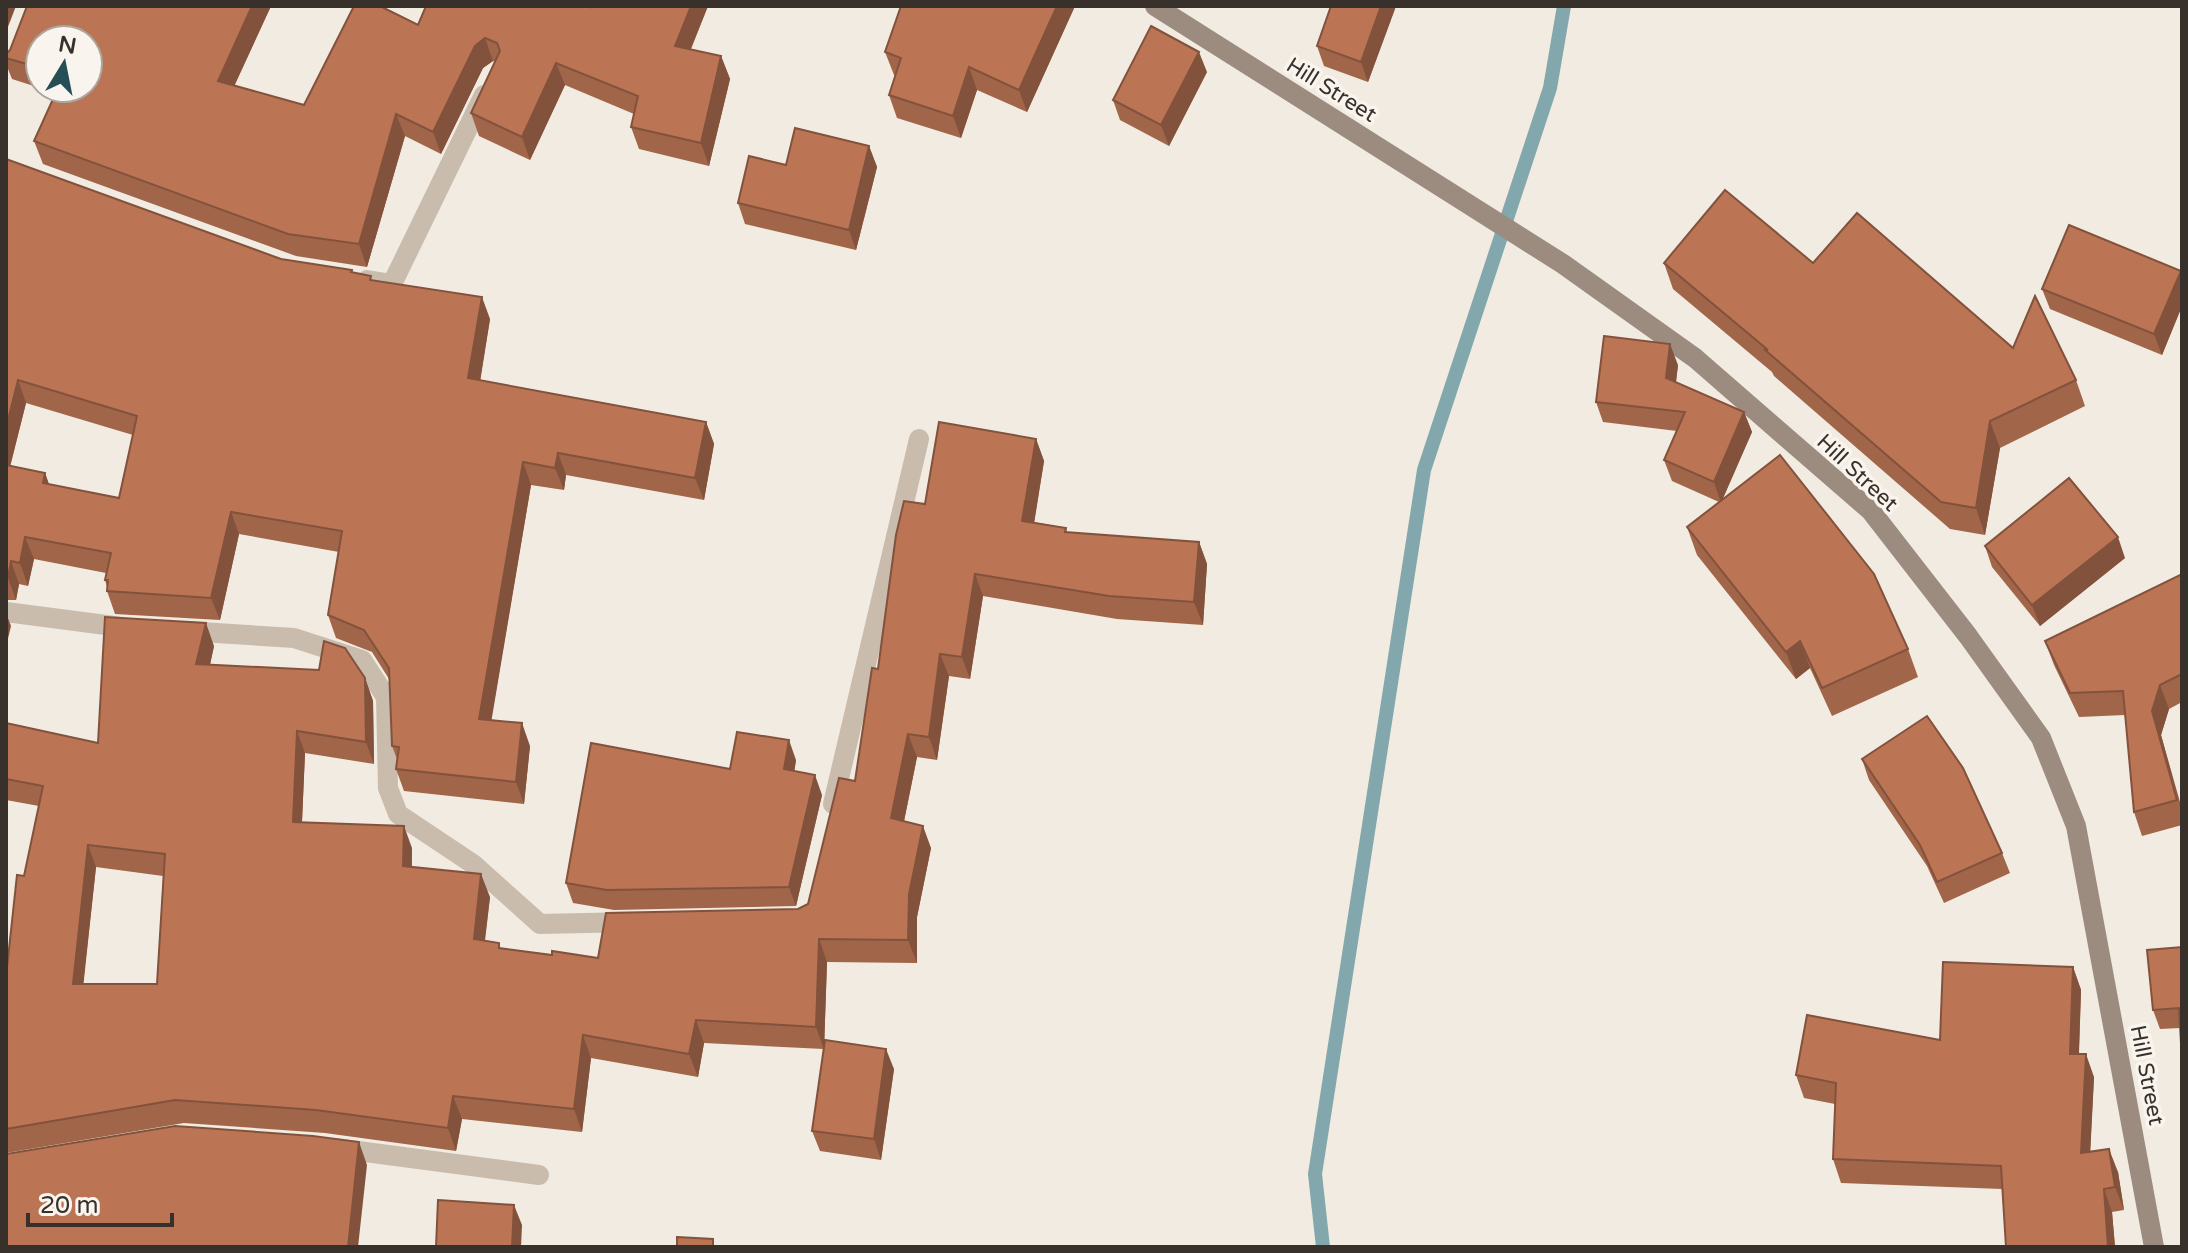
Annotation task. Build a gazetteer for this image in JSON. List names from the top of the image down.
{
  "streets": {
    "main road": ["Hill Street"]
  },
  "scale_bar": "20 m",
  "north": "top"
}
